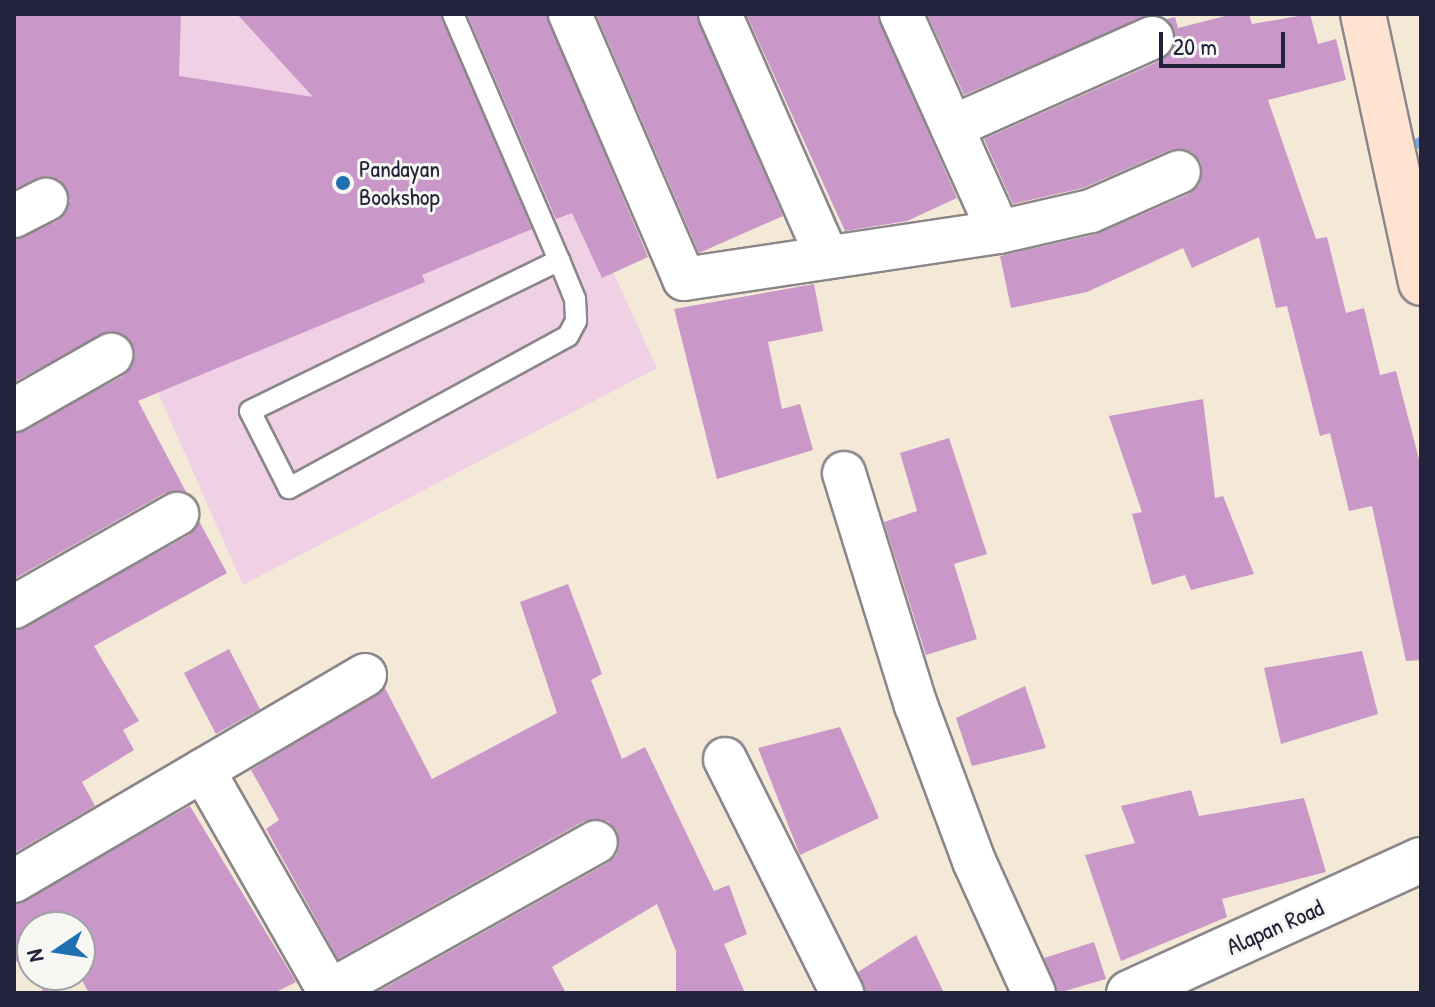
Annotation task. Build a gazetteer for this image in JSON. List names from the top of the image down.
{
  "streets": {
    "street": ["Alapan Road"]
  },
  "places": ["Pandayan Bookshop"],
  "scale_bar": "20 m",
  "north": "left"
}
